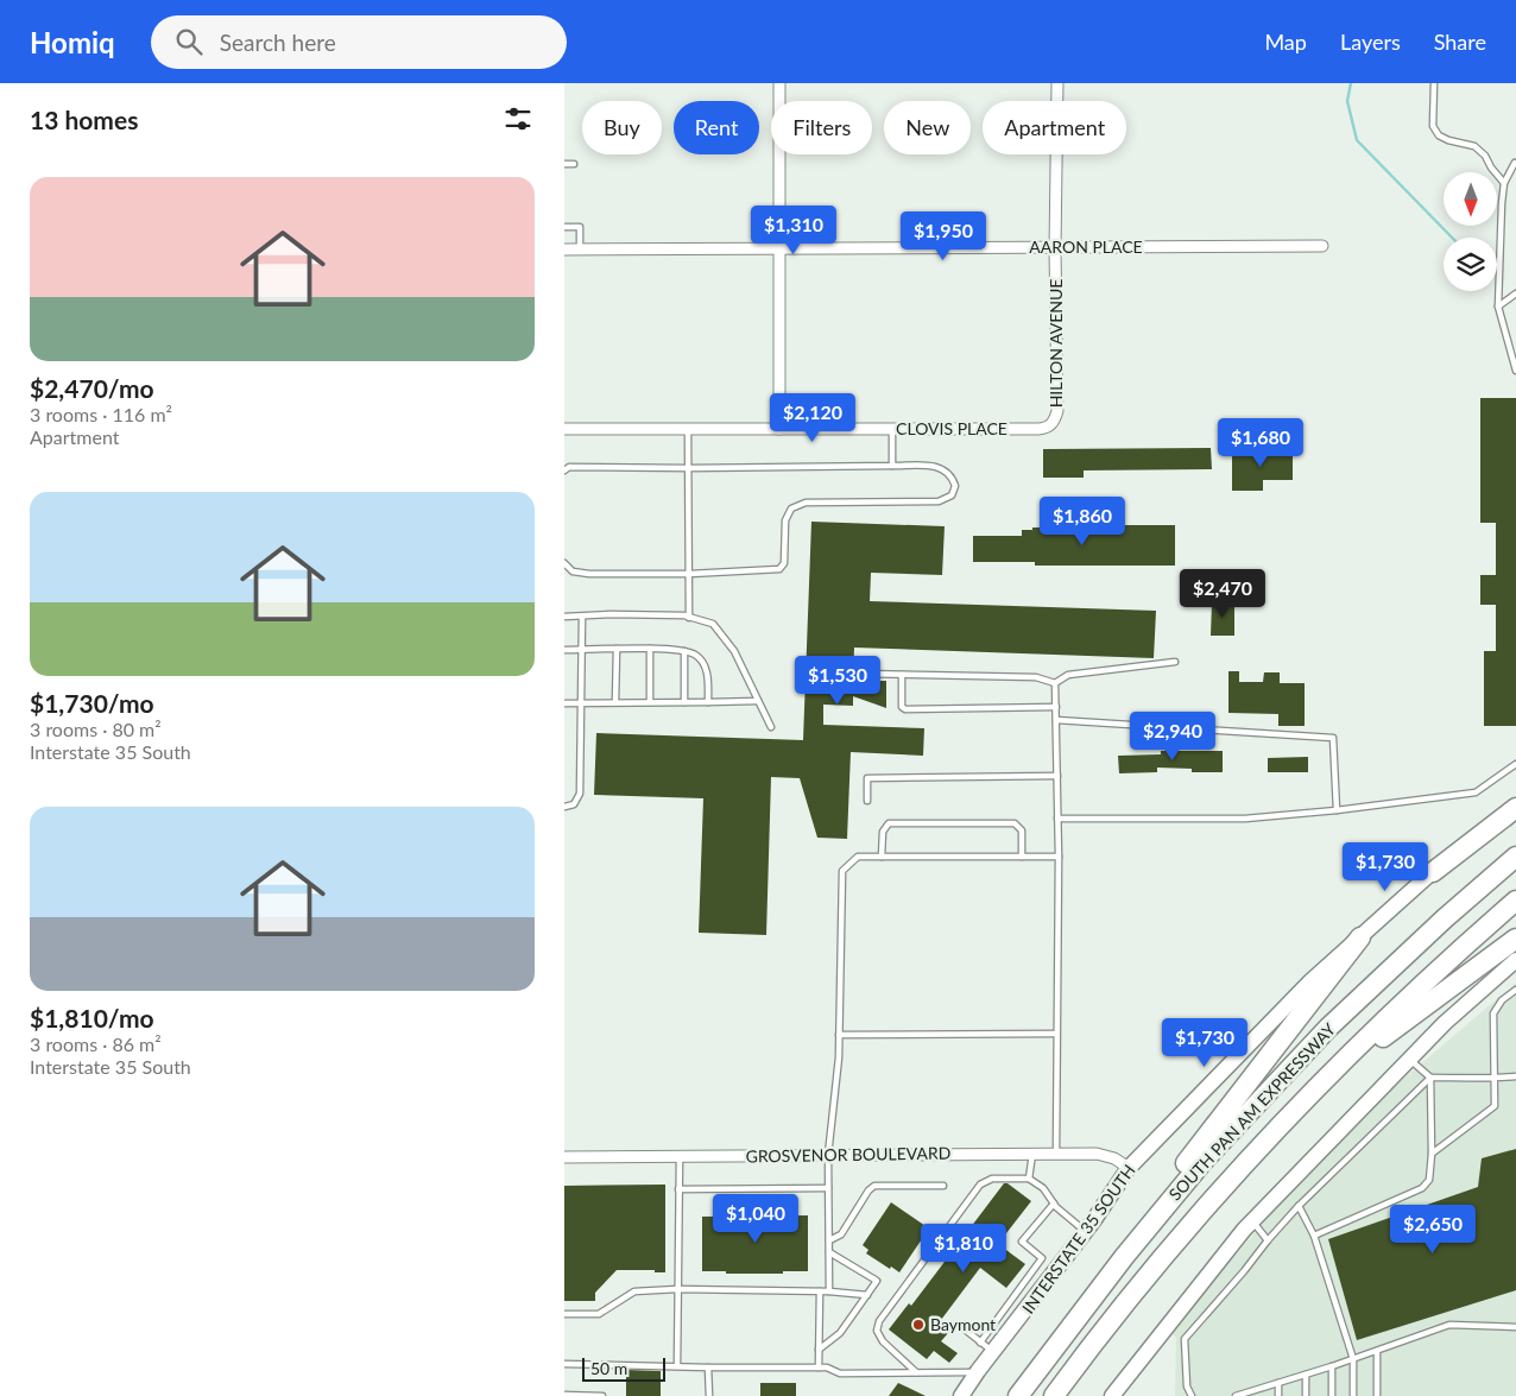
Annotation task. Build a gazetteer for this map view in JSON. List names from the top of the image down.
{
  "streets": {
    "highway": ["SOUTH PAN AM EXPRESSWAY"],
    "main road": ["INTERSTATE 35 SOUTH"],
    "street": [
      "AARON PLACE",
      "HILTON AVENUE",
      "CLOVIS PLACE",
      "GROSVENOR BOULEVARD"
    ]
  },
  "crossings": [
    ["AARON PLACE", "HILTON AVENUE"],
    ["HILTON AVENUE", "CLOVIS PLACE"],
    ["GROSVENOR BOULEVARD", "INTERSTATE 35 SOUTH"]
  ],
  "places": ["Baymont"],
  "scale_bar": "50 m",
  "north": "bottom",
  "page": {
    "header": "Homiq",
    "search": "Search here",
    "nav": ["Map", "Layers", "Share"],
    "heading": "13 homes",
    "chip": [
      "Buy",
      "Rent",
      "Filters",
      "New",
      "Apartment"
    ],
    "list": [
      {
        "name": "$2,470/mo",
        "note": "3 rooms · 116 m² · Apartment"
      },
      {
        "name": "$1,730/mo",
        "note": "3 rooms · 80 m² · Interstate 35 South"
      },
      {
        "name": "$1,810/mo",
        "note": "3 rooms · 86 m² · Interstate 35 South"
      }
    ],
    "price": [
      "$1,310",
      "$1,950",
      "$2,120",
      "$1,680",
      "$1,860",
      "$2,470",
      "$1,530",
      "$2,940",
      "$1,730",
      "$1,730",
      "$1,040",
      "$2,650",
      "$1,810"
    ],
    "scale": "50 m"
  }
}
